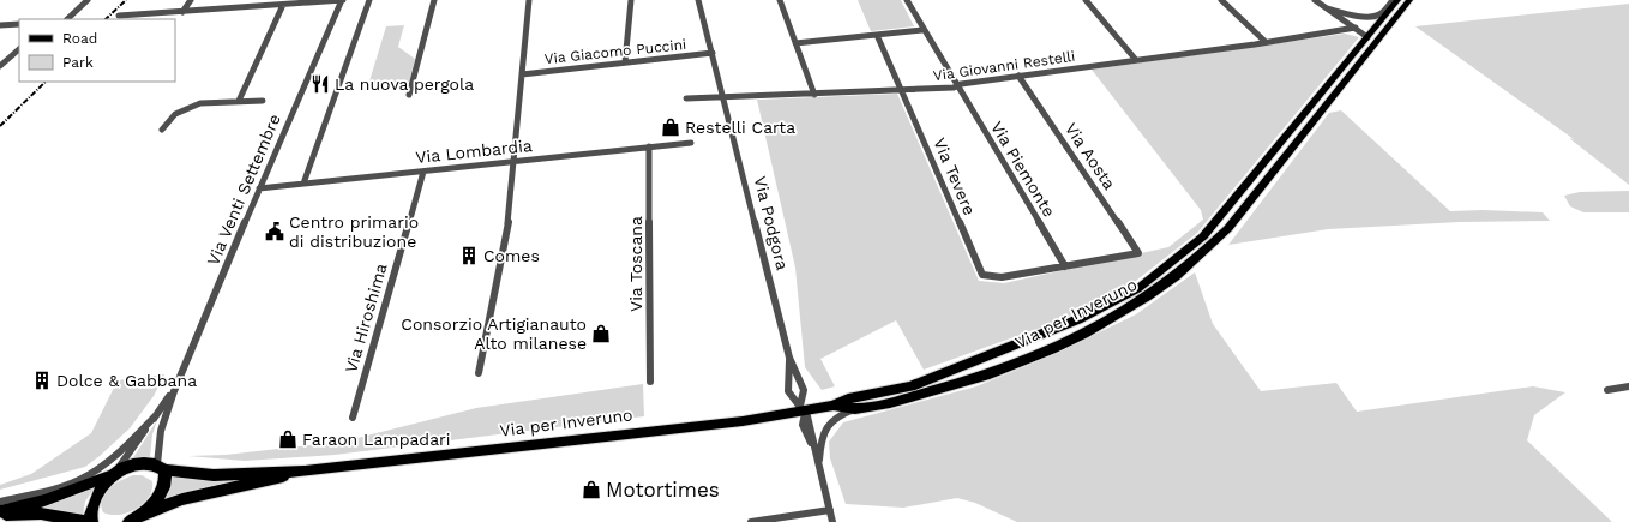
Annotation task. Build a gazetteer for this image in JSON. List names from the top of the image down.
{
  "streets": {
    "main road": ["Via per Inveruno"],
    "street": [
      "Via Giacomo Puccini",
      "Via Giovanni Restelli",
      "Via Lombardia",
      "Via Aosta",
      "Via Piemonte",
      "Via Tevere",
      "Via Venti Settembre",
      "Via Podgora",
      "Via Toscana",
      "Via Hiroshima"
    ]
  },
  "crossings": [
    ["Via Giacomo Puccini", "Via Podgora"],
    ["Via Giovanni Restelli", "Via Aosta"],
    ["Via Giovanni Restelli", "Via Piemonte"],
    ["Via Giovanni Restelli", "Via Tevere"],
    ["Via Giovanni Restelli", "Via Podgora"],
    ["Via Lombardia", "Via Venti Settembre"],
    ["Via Lombardia", "Via Toscana"],
    ["Via Lombardia", "Via Hiroshima"],
    ["Via Aosta", "Via Piemonte"],
    ["Via Aosta", "Via Tevere"],
    ["Via Piemonte", "Via Tevere"],
    ["Via Venti Settembre", "Via per Inveruno"],
    ["Via Podgora", "Via per Inveruno"]
  ],
  "places": {
    "restaurant": ["La nuova pergola"],
    "shop": [
      "Restelli Carta",
      "Consorzio Artigianauto Alto milanese",
      "Faraon Lampadari",
      "Motortimes"
    ],
    "public building": ["Centro primario di distribuzione"],
    "building": ["Comes", "Dolce & Gabbana"]
  },
  "legend": ["Road", "Park"]
}
